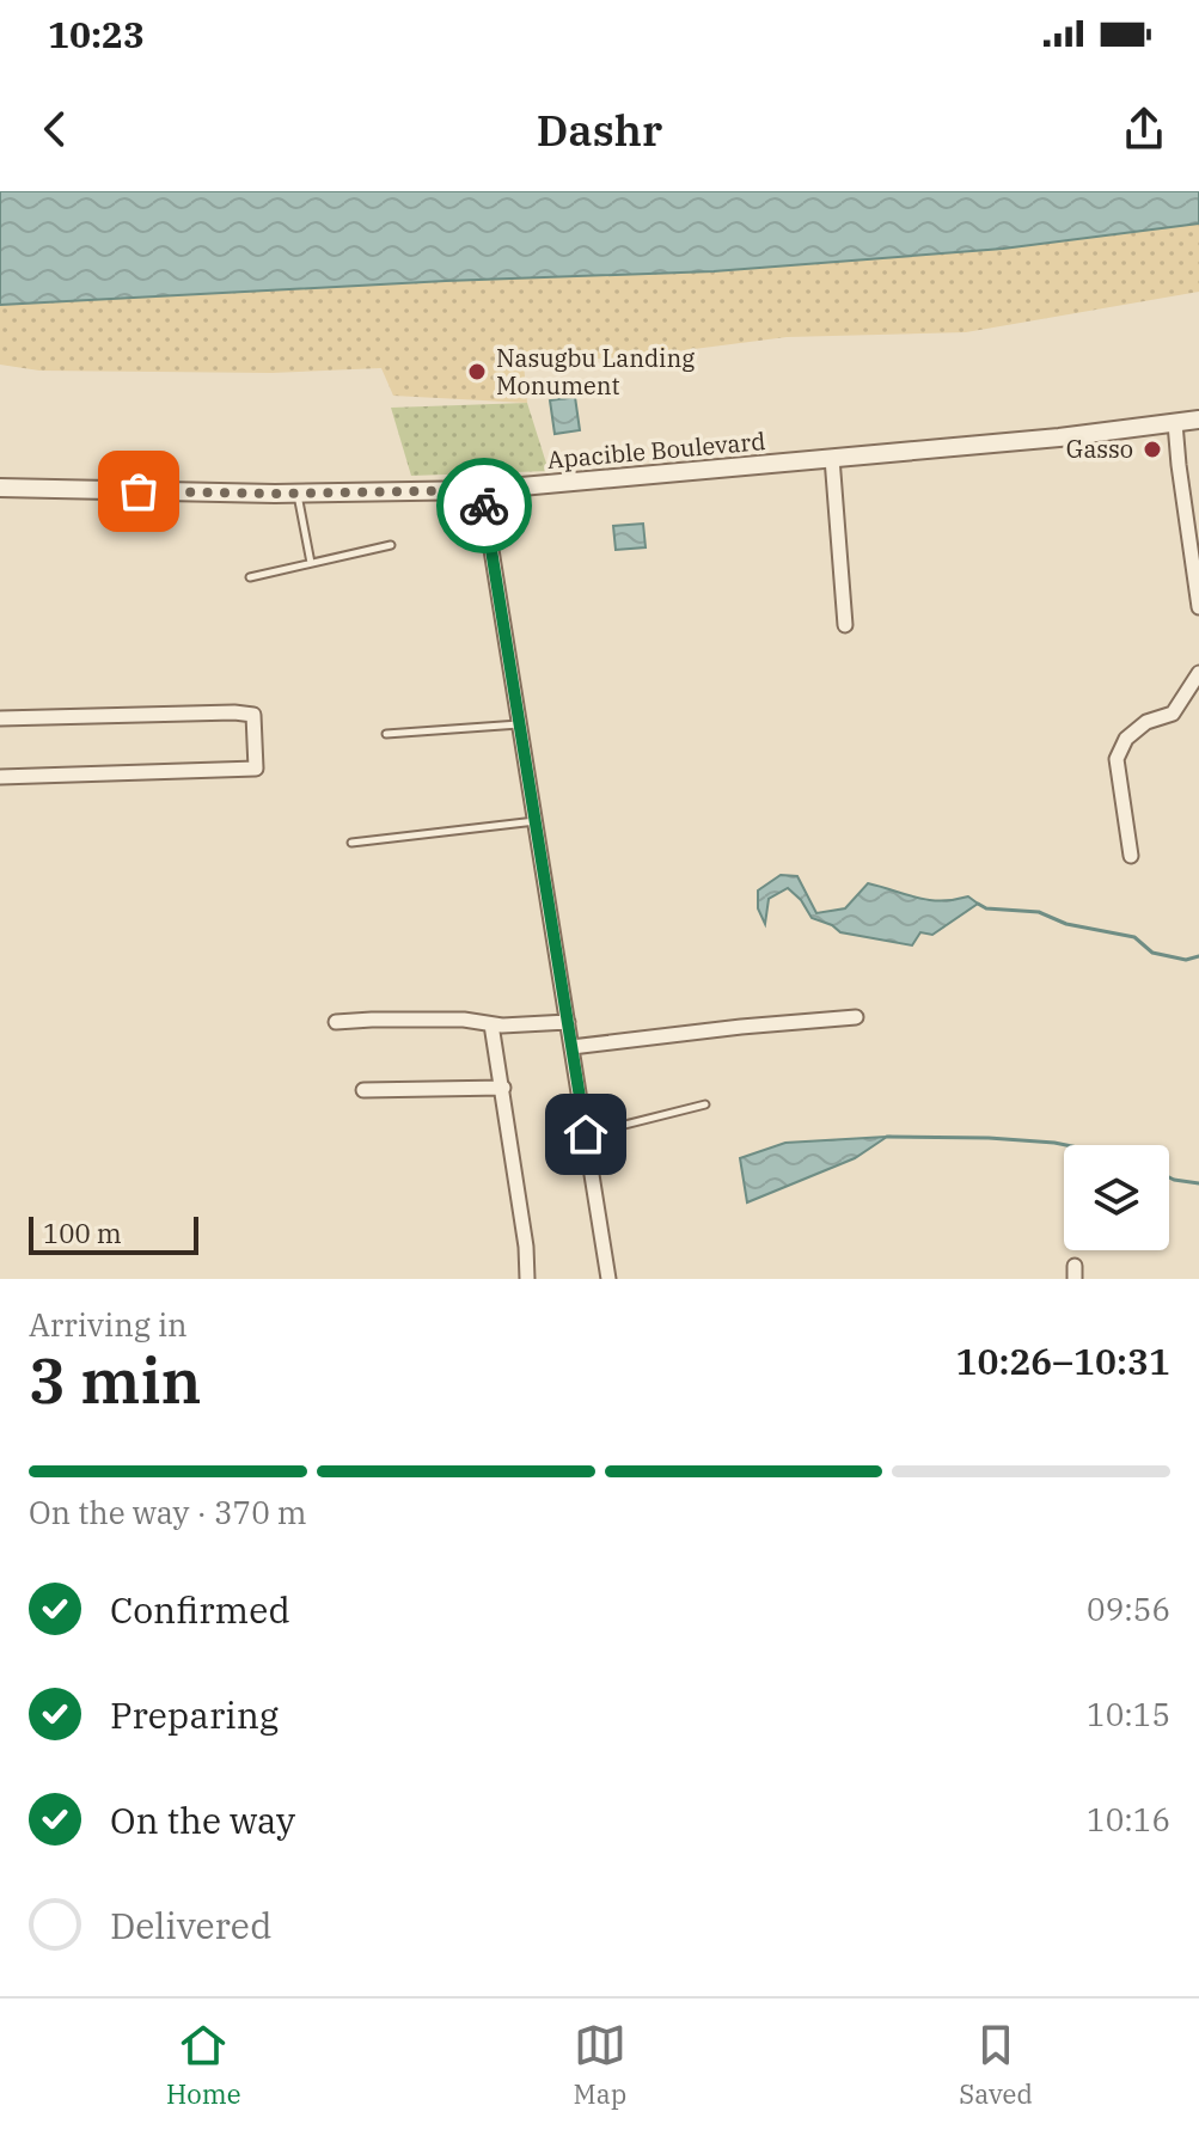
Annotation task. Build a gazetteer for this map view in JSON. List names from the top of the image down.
{
  "streets": {
    "street": ["Apacible Boulevard"]
  },
  "places": ["Nasugbu Landing Monument", "Gasso"],
  "scale_bar": "100 m",
  "page": {
    "status": "10:23",
    "header": "Dashr",
    "scale": "100 m",
    "heading": ["3 min", "Arriving in", "10:26–10:31"],
    "bar": "On the way · 370 m",
    "list": [
      ["Confirmed", "09:56"],
      ["Preparing", "10:15"],
      ["On the way", "10:16"],
      "Delivered"
    ],
    "tabs": ["Home", "Map", "Saved"]
  }
}
